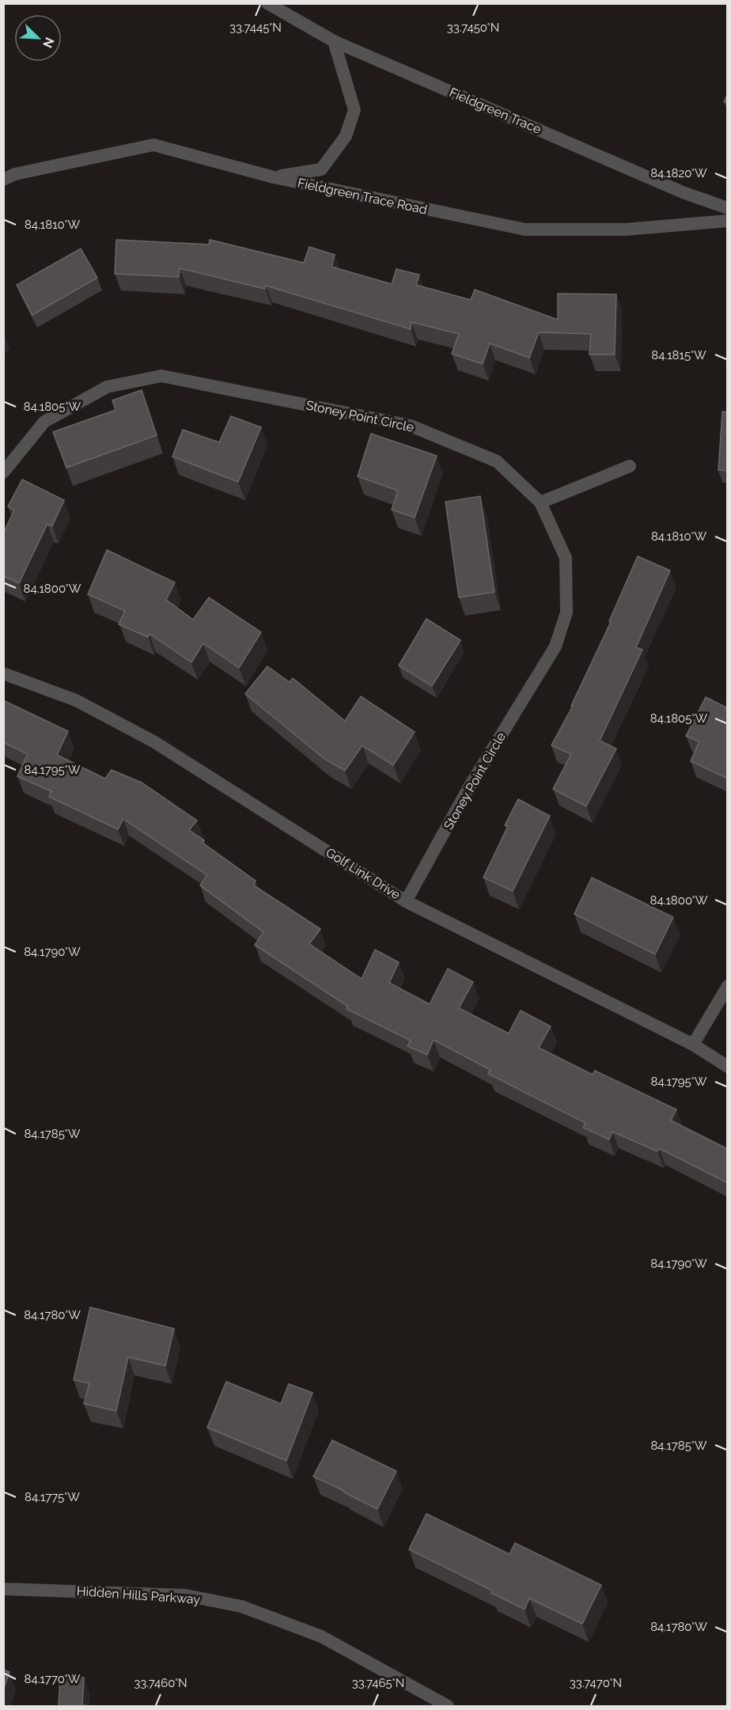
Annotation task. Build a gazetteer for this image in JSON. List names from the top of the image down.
{
  "streets": {
    "street": [
      "Fieldgreen Trace",
      "Fieldgreen Trace Road",
      "Stoney Point Circle",
      "Golf Link Drive",
      "Hidden Hills Parkway"
    ]
  },
  "crossings": [
    ["Stoney Point Circle", "Golf Link Drive"]
  ],
  "north": "bottom right",
  "coordinates": [
    "33.7445°N",
    "33.7450°N",
    "84.1820°W",
    "84.1810°W",
    "84.1815°W",
    "84.1805°W",
    "84.1800°W",
    "84.1795°W",
    "84.1790°W",
    "84.1785°W",
    "84.1780°W",
    "84.1775°W",
    "84.1770°W",
    "33.7460°N",
    "33.7465°N",
    "33.7470°N"
  ]
}
